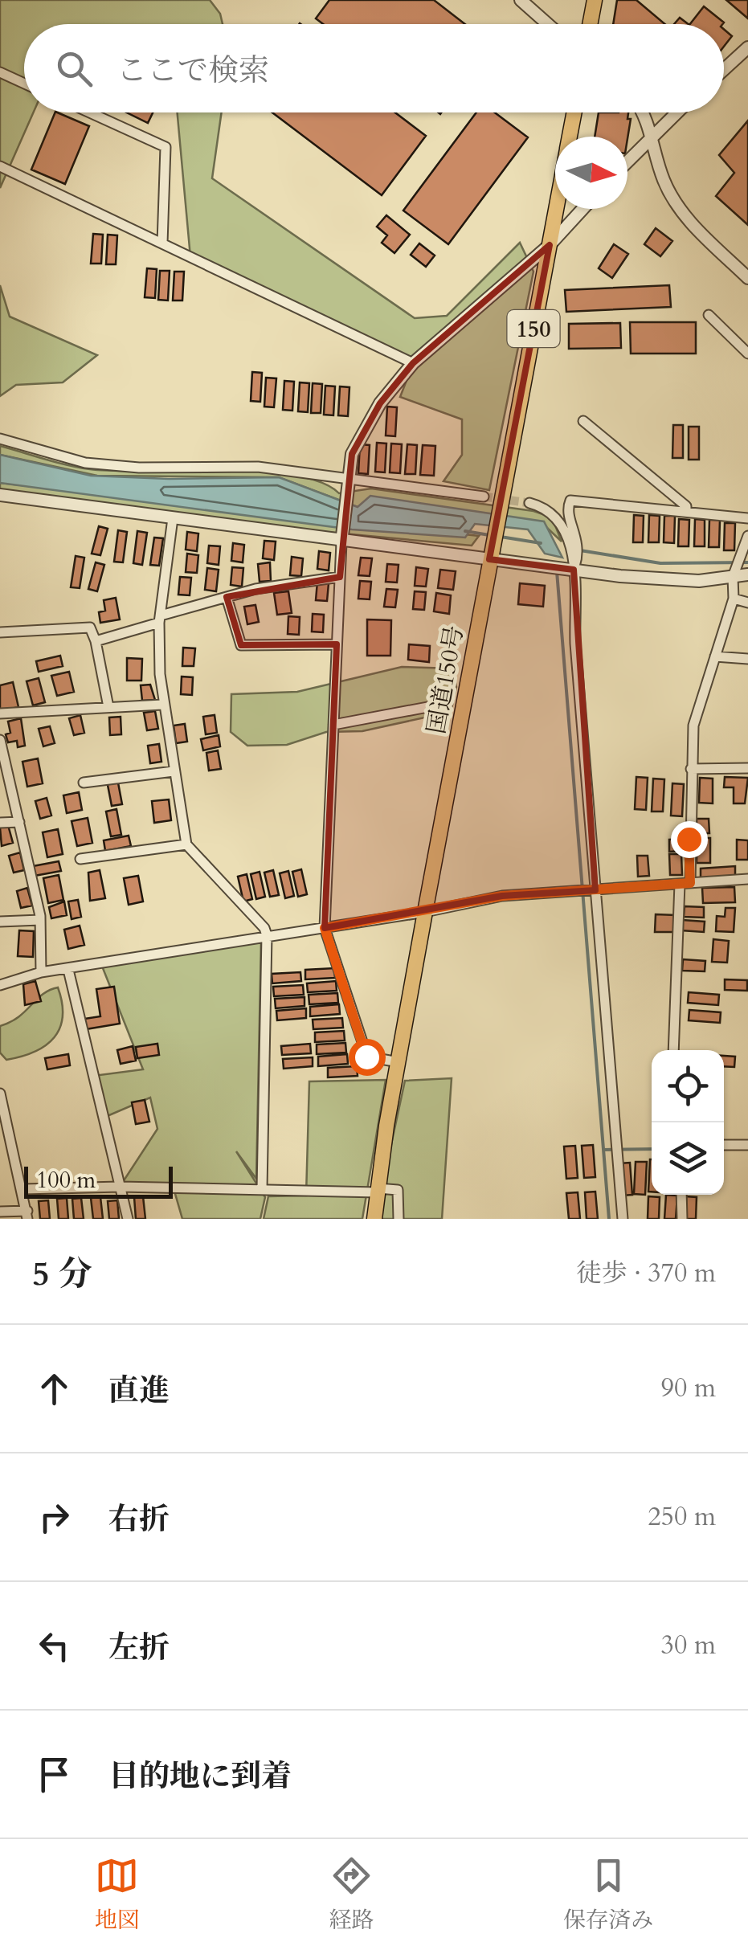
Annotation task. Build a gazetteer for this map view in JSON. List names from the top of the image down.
{
  "streets": {
    "highway": ["150", "国道150号"]
  },
  "scale_bar": "100 m",
  "north": "right",
  "page": {
    "search": "ここで検索",
    "scale": "100 m",
    "heading": ["5 分", "徒歩 · 370 m"],
    "list": [
      ["直進", "90 m"],
      ["右折", "250 m"],
      ["左折", "30 m"],
      "目的地に到着"
    ],
    "nav": ["地図", "経路", "保存済み"]
  }
}
